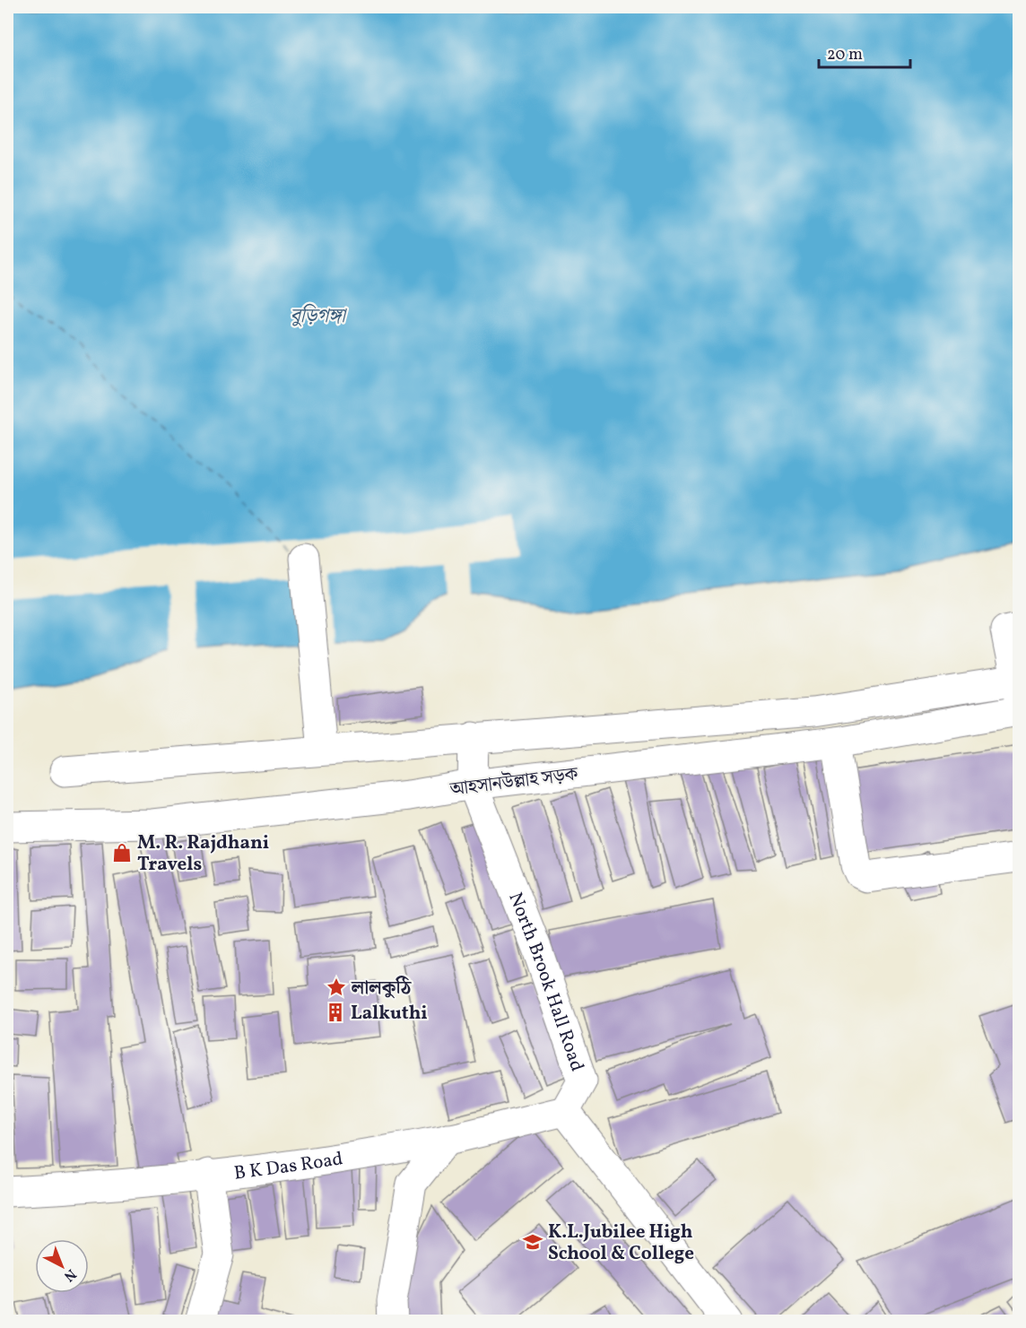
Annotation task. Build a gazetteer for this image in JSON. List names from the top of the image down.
{
  "streets": {
    "street": ["আহসানউল্লাহ সড়ক", "North Brook Hall Road", "B K Das Road"]
  },
  "crossings": [
    ["আহসানউল্লাহ সড়ক", "North Brook Hall Road"],
    ["North Brook Hall Road", "B K Das Road"]
  ],
  "water": ["বুড়িগঙ্গা"],
  "places": {
    "shop": ["M. R. Rajdhani Travels"],
    "place": ["লালকুঠি"],
    "building": ["Lalkuthi"],
    "school or university": ["K.L.Jubilee High School & College"]
  },
  "scale_bar": "20 m",
  "north": "bottom right"
}
